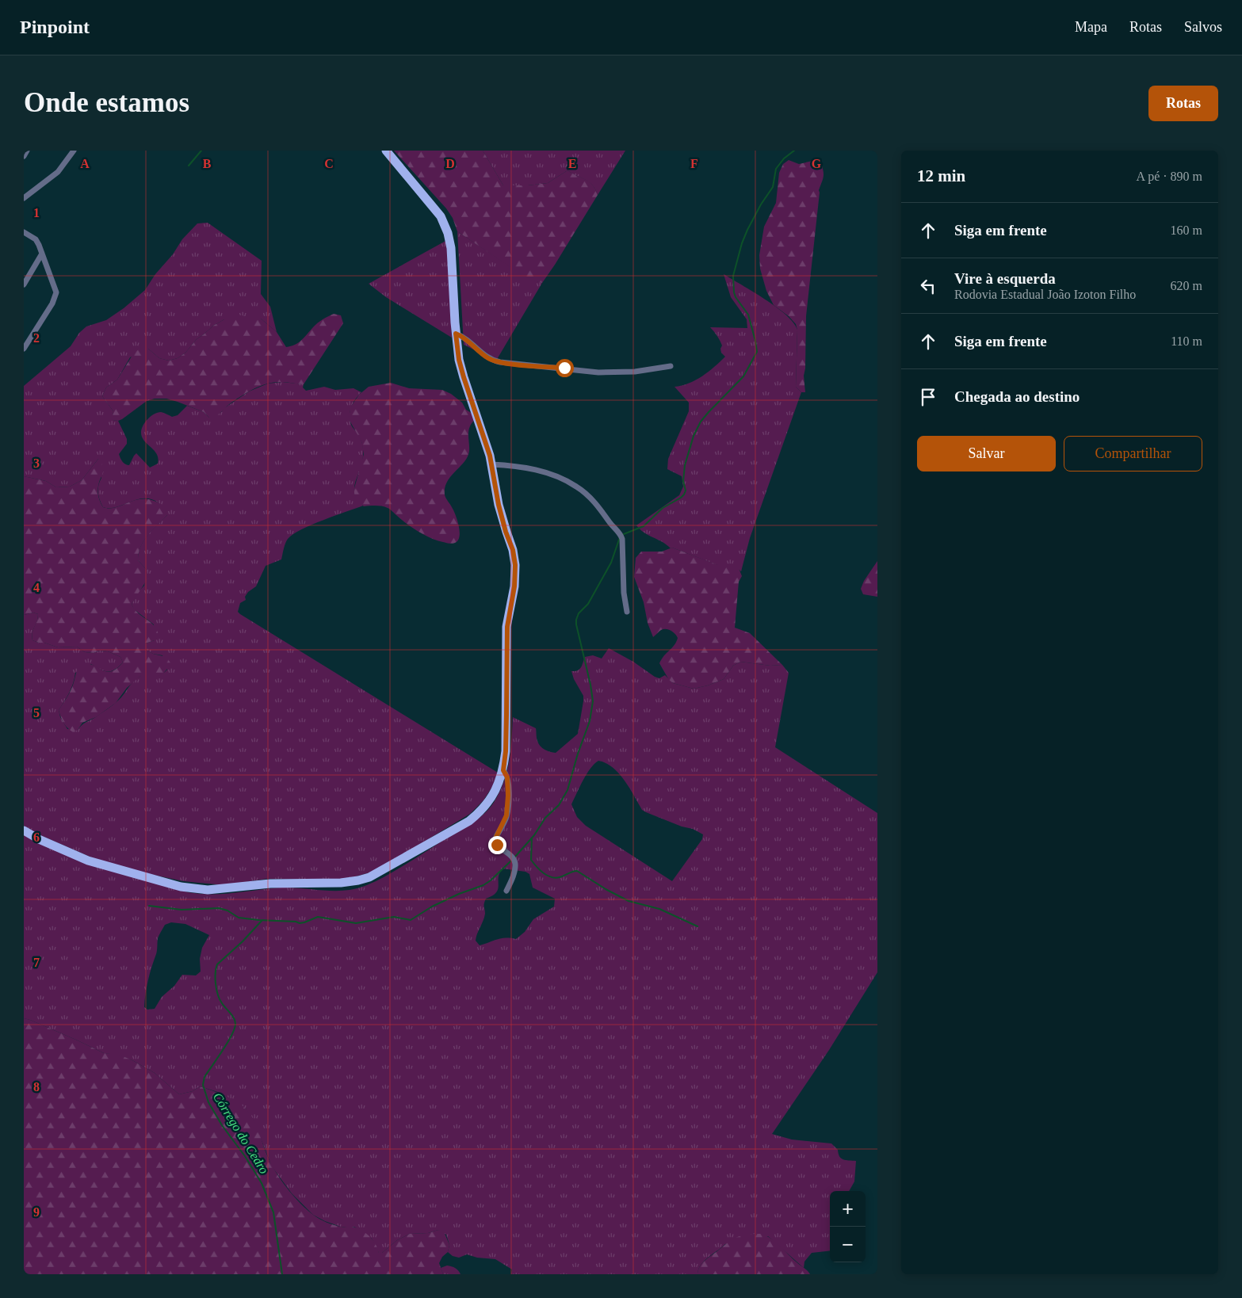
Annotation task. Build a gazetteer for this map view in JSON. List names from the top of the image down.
{
  "water": ["Córrego do Cedro"],
  "page": {
    "header": "Pinpoint",
    "nav": ["Mapa", "Rotas", "Salvos"],
    "buttons": [
      "Rotas",
      ["Salvar", "Compartilhar"]
    ],
    "title": "Onde estamos",
    "heading": ["12 min", "A pé · 890 m"],
    "list": [
      ["Siga em frente", "160 m"],
      ["Vire à esquerda", "Rodovia Estadual João Izoton Filho", "620 m"],
      ["Siga em frente", "110 m"],
      "Chegada ao destino"
    ],
    "map_buttons": ["+", "−"]
  },
  "grid": {
    "columns": [
      "A",
      "B",
      "C",
      "D",
      "E",
      "F",
      "G"
    ],
    "rows": [
      "1",
      "2",
      "3",
      "4",
      "5",
      "6",
      "7",
      "8",
      "9"
    ]
  }
}
